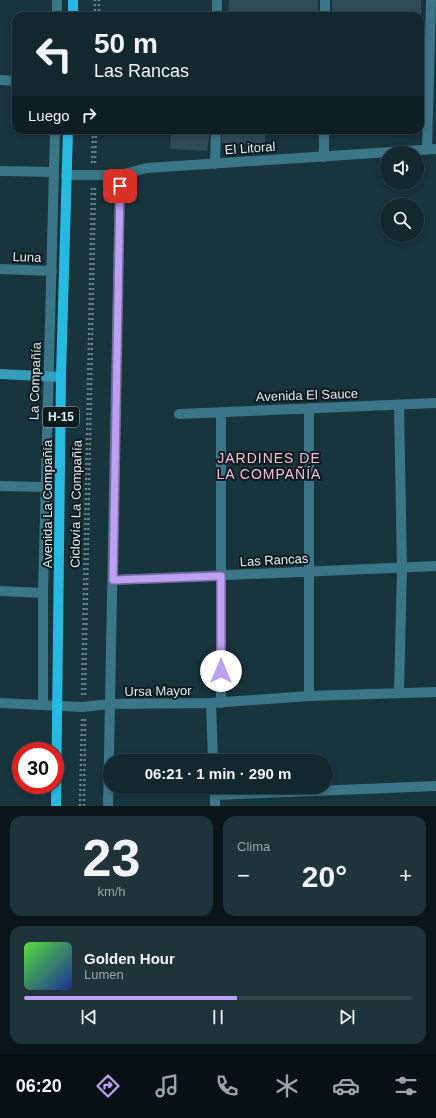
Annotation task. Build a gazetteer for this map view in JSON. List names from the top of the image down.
{
  "streets": {
    "main road": ["H-15", "Avenida La Compañía"],
    "street": [
      "El Litoral",
      "Luna",
      "La Compañía",
      "Avenida El Sauce",
      "Las Rancas",
      "Ursa Mayor"
    ]
  },
  "crossings": [
    ["El Litoral", "Avenida La Compañía"],
    ["Luna", "La Compañía"],
    ["La Compañía", "Ursa Mayor"],
    ["Avenida La Compañía", "Ursa Mayor"]
  ],
  "districts": ["JARDINES DE LA COMPAÑÍA"],
  "page": {
    "turn": ["50 m", "Las Rancas"],
    "then": "Luego",
    "limit": "30",
    "trip": "06:21 · 1 min · 290 m",
    "tile": [
      ["23", "km/h"],
      "Clima"
    ],
    "heat": ["−", "20°", "+"],
    "song": ["Golden Hour", "Lumen"],
    "tabs": "06:20"
  }
}
